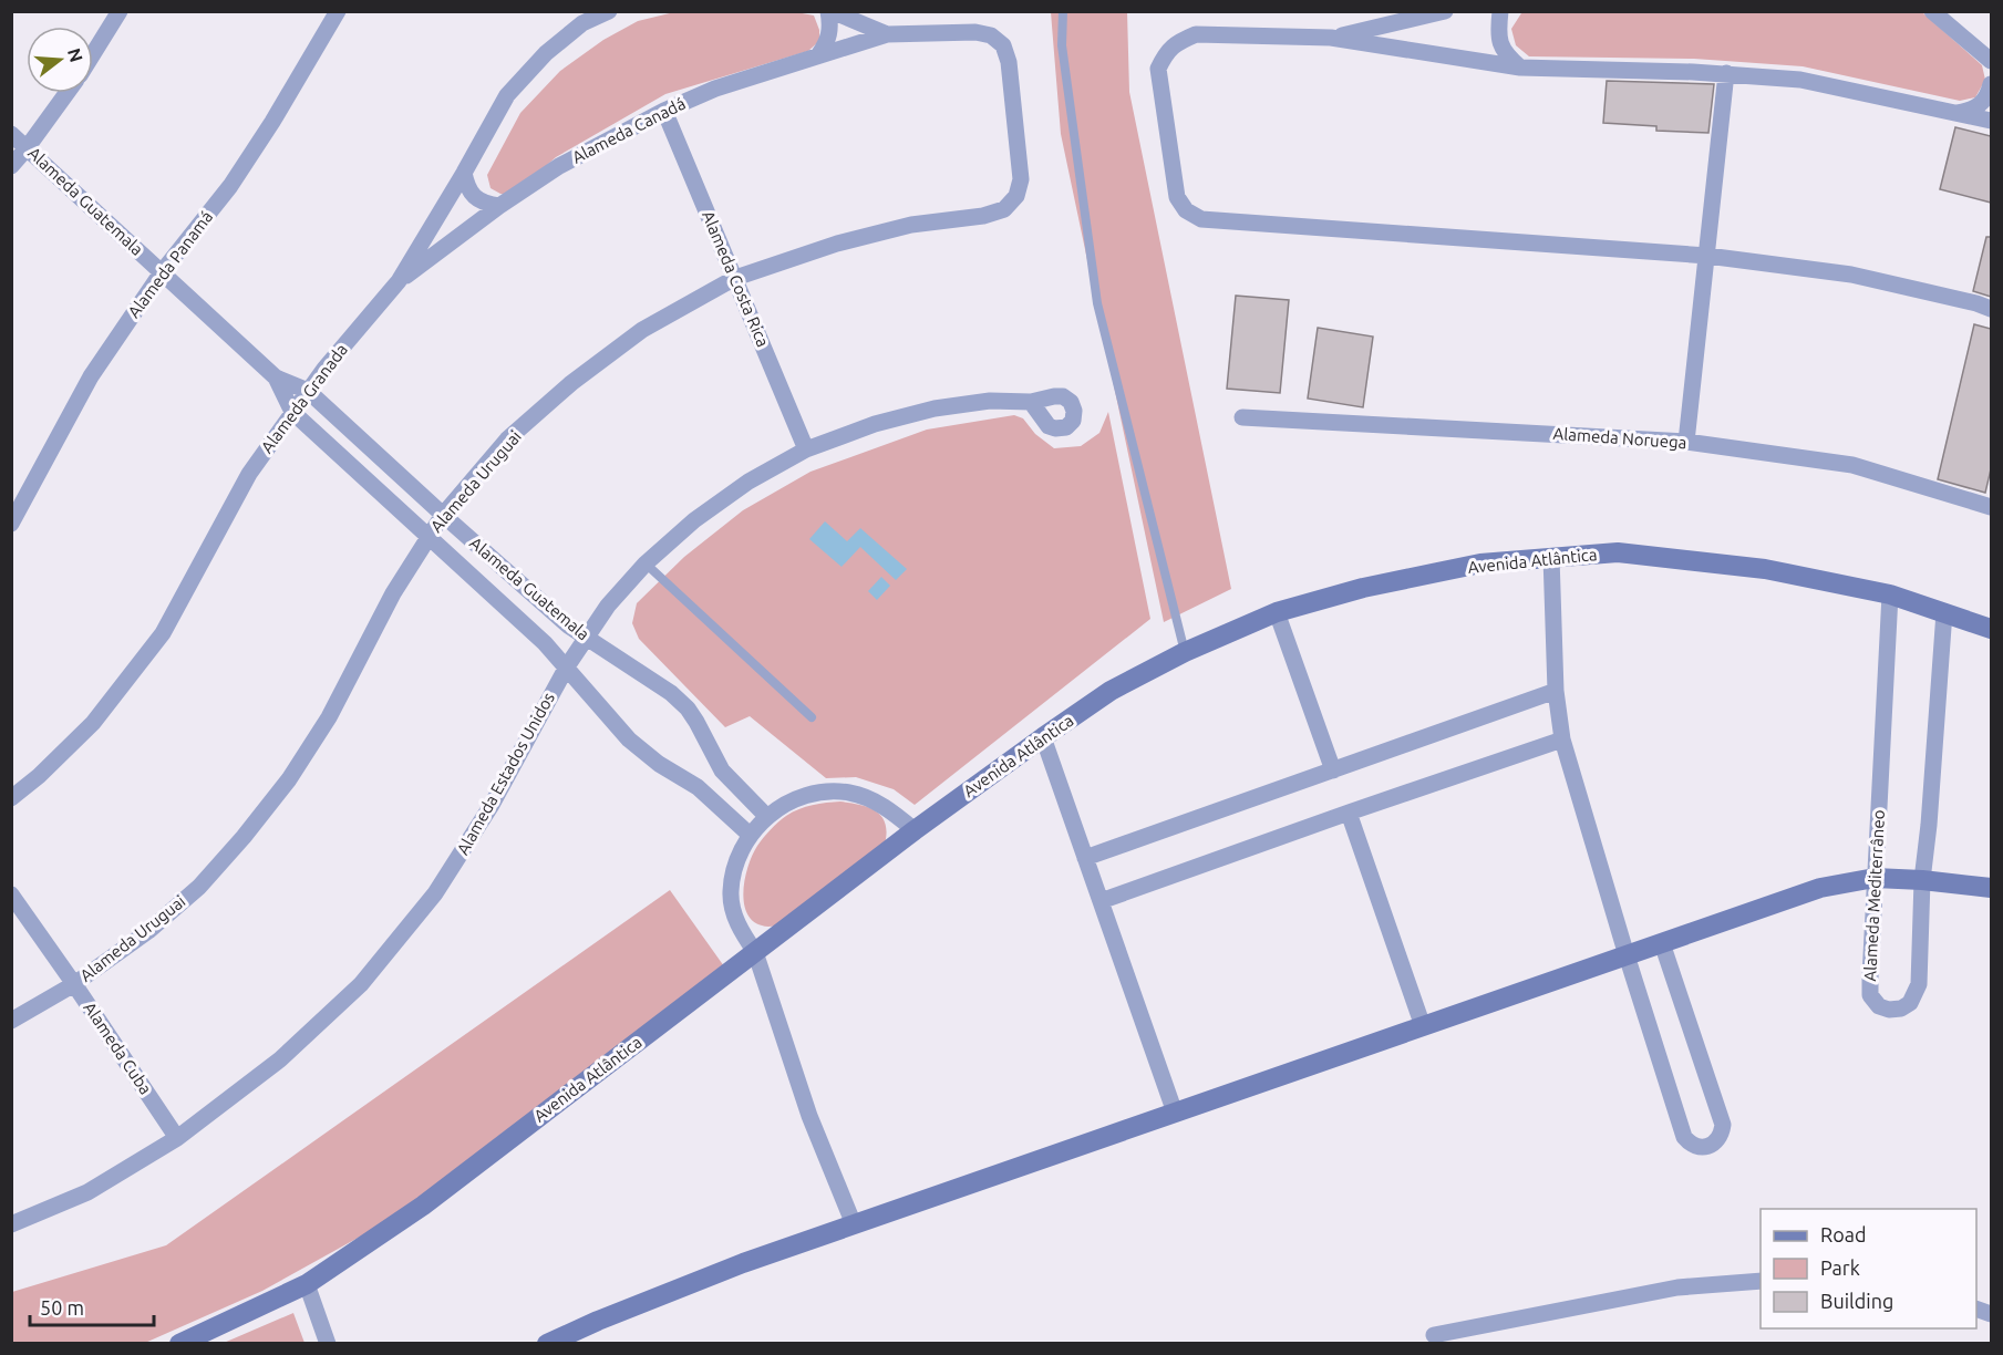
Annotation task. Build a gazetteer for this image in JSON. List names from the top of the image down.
{
  "streets": {
    "street": [
      "Alameda Canadá",
      "Alameda Guatemala",
      "Alameda Panamá",
      "Alameda Costa Rica",
      "Alameda Granada",
      "Alameda Noruega",
      "Alameda Uruguai",
      "Avenida Atlântica",
      "Alameda Estados Unidos",
      "Alameda Mediterrâneo",
      "Alameda Cuba"
    ]
  },
  "crossings": [
    ["Alameda Canadá", "Alameda Costa Rica"],
    ["Alameda Canadá", "Alameda Granada"],
    ["Alameda Canadá", "Alameda Uruguai"],
    ["Alameda Guatemala", "Alameda Panamá"],
    ["Alameda Guatemala", "Alameda Granada"],
    ["Alameda Guatemala", "Alameda Uruguai"],
    ["Alameda Guatemala", "Alameda Estados Unidos"],
    ["Alameda Costa Rica", "Alameda Uruguai"],
    ["Alameda Costa Rica", "Alameda Estados Unidos"],
    ["Alameda Uruguai", "Alameda Cuba"],
    ["Avenida Atlântica", "Alameda Mediterrâneo"],
    ["Alameda Estados Unidos", "Alameda Cuba"]
  ],
  "legend": ["Road", "Park", "Building"],
  "scale_bar": "50 m",
  "north": "right"
}
